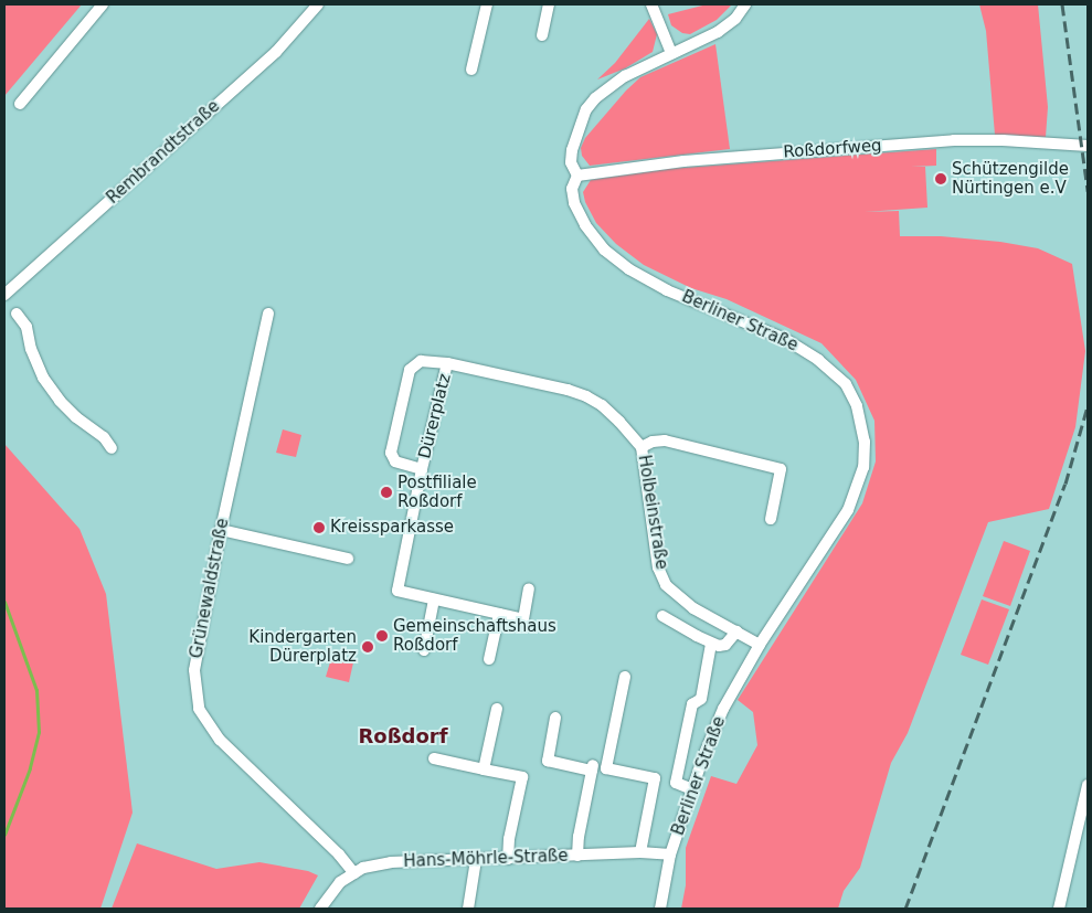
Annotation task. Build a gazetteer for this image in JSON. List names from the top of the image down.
{
  "streets": {
    "street": [
      "Roßdorfweg",
      "Rembrandtstraße",
      "Berliner Straße",
      "Dürerplatz",
      "Holbeinstraße",
      "Grünewaldstraße",
      "Hans-Möhrle-Straße"
    ]
  },
  "crossings": [
    ["Roßdorfweg", "Berliner Straße"],
    ["Berliner Straße", "Holbeinstraße"],
    ["Berliner Straße", "Hans-Möhrle-Straße"],
    ["Dürerplatz", "Holbeinstraße"],
    ["Grünewaldstraße", "Hans-Möhrle-Straße"]
  ],
  "districts": ["Roßdorf"],
  "places": [
    "Schützengilde Nürtingen e.V",
    "Postfiliale Roßdorf",
    "Kreissparkasse",
    "Gemeinschaftshaus Roßdorf",
    "Kindergarten Dürerplatz"
  ]
}
